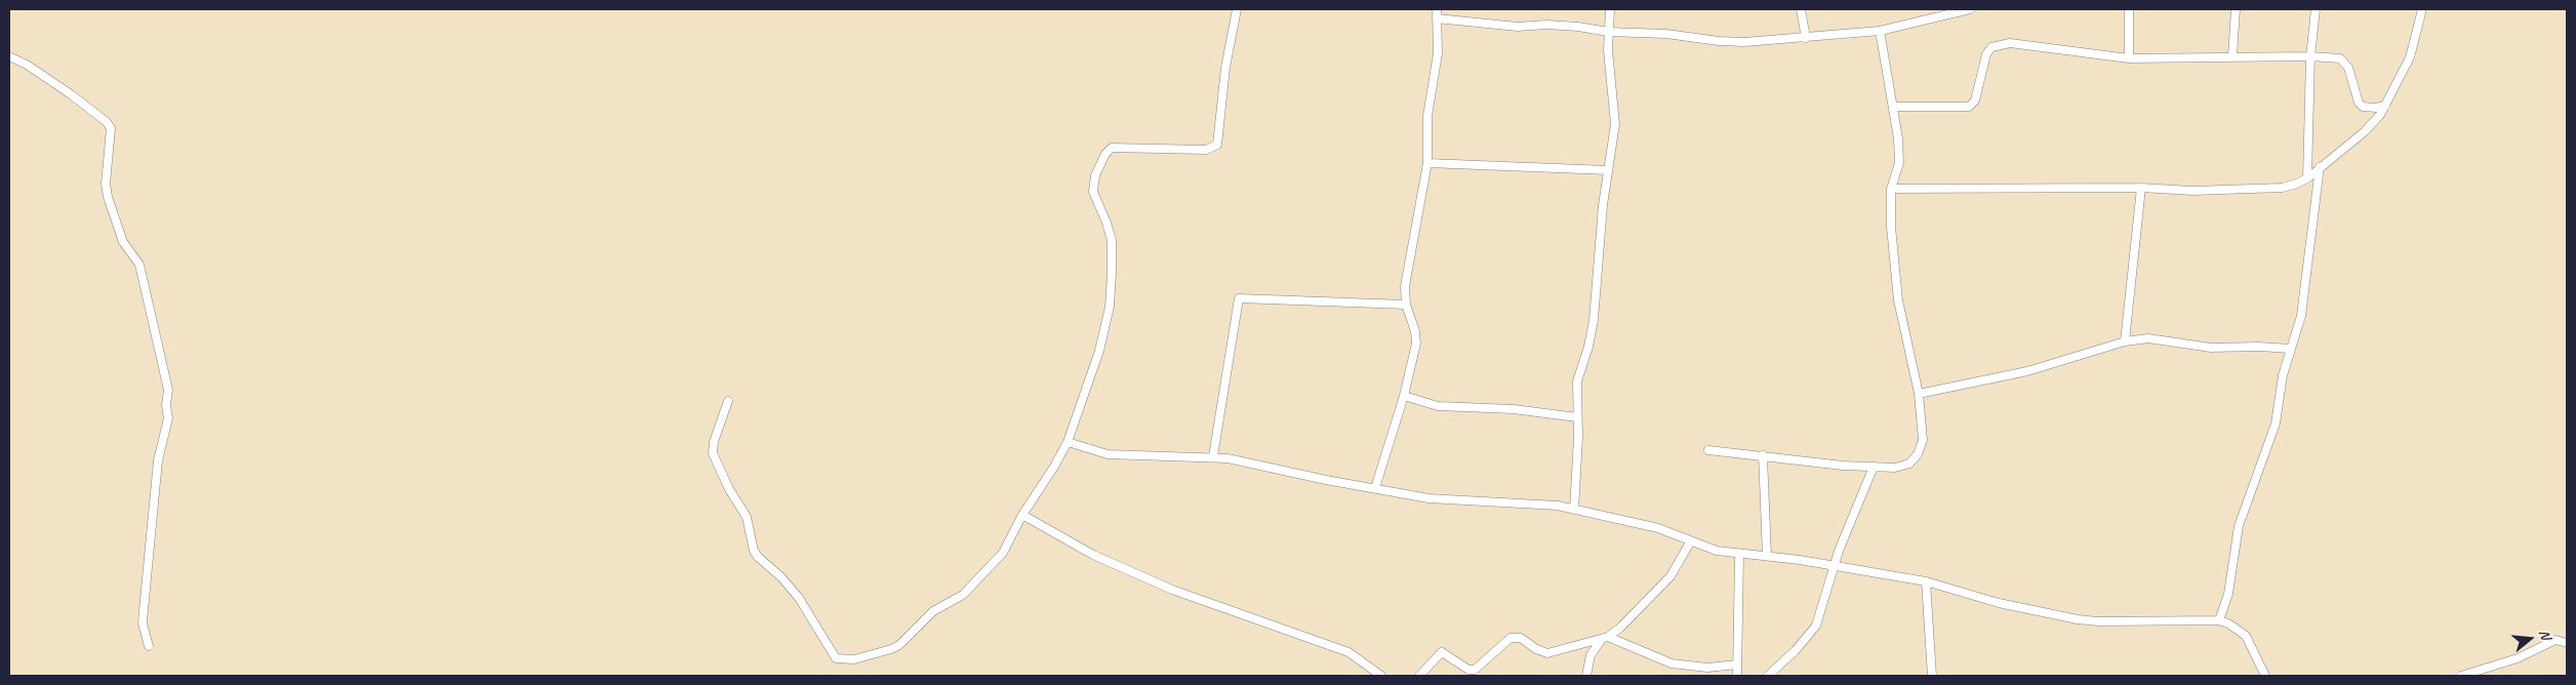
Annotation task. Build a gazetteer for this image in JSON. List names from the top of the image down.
{
  "north": "right"
}
